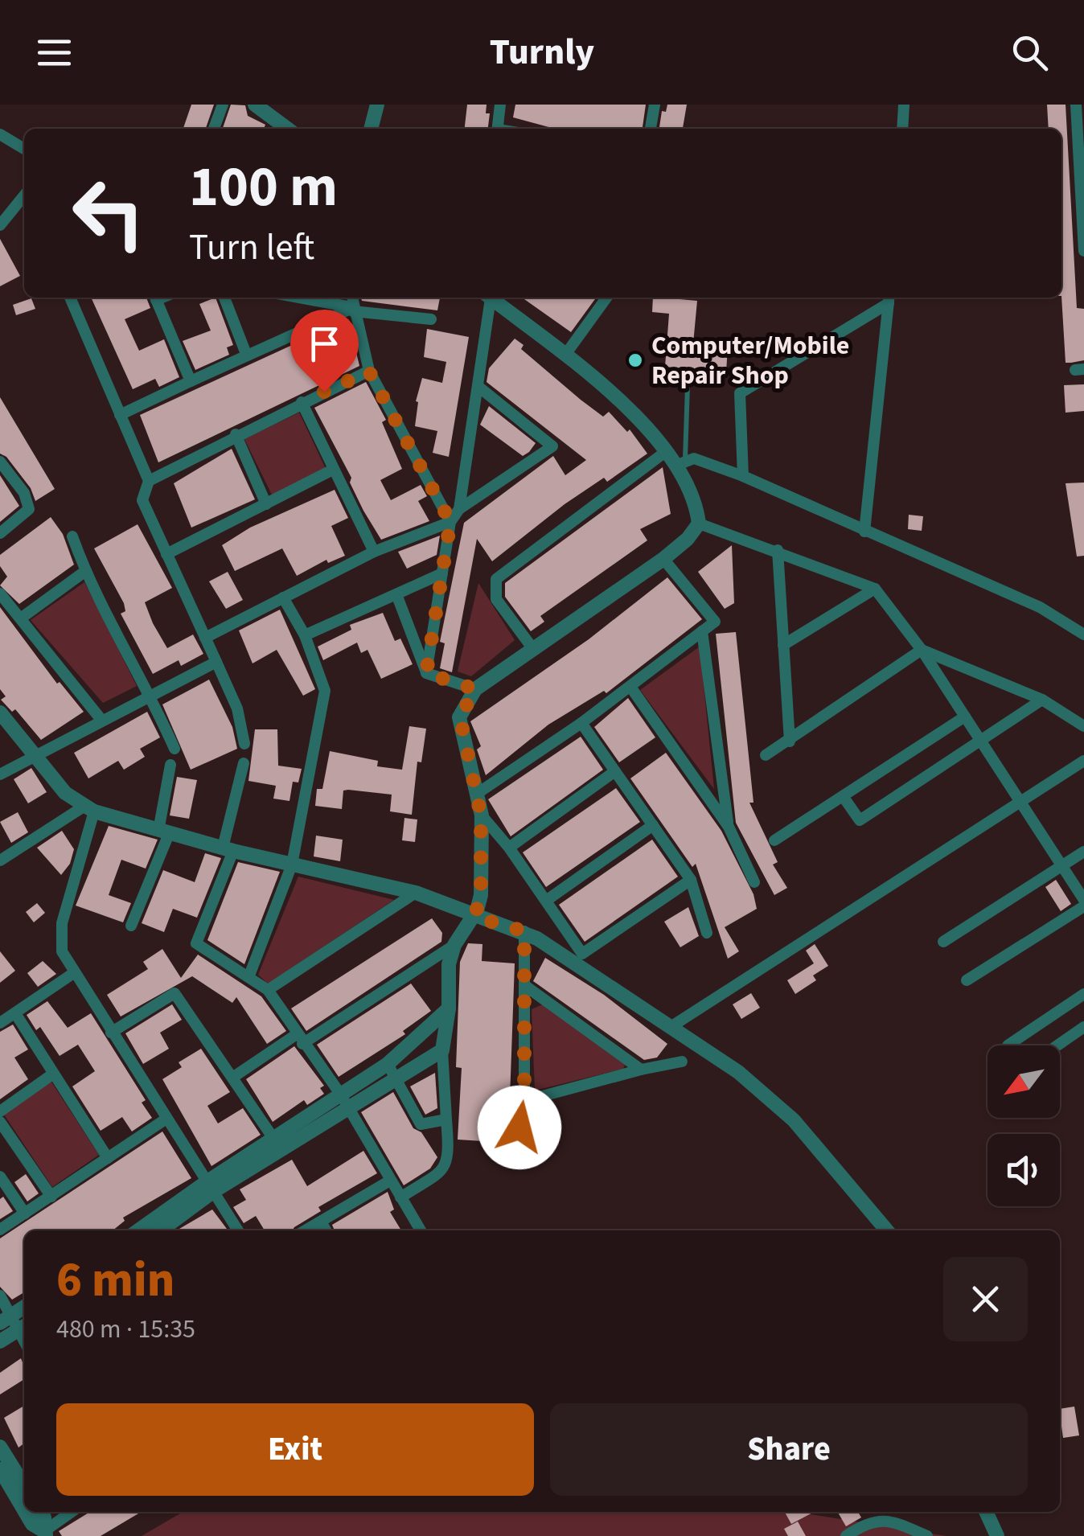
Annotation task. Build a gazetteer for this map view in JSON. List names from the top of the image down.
{
  "places": ["Computer/Mobile Repair Shop"],
  "north": "bottom left",
  "page": {
    "header": "Turnly",
    "turn": ["100 m", "Turn left"],
    "heading": ["6 min", "480 m · 15:35"],
    "buttons": ["Exit", "Share"]
  }
}
